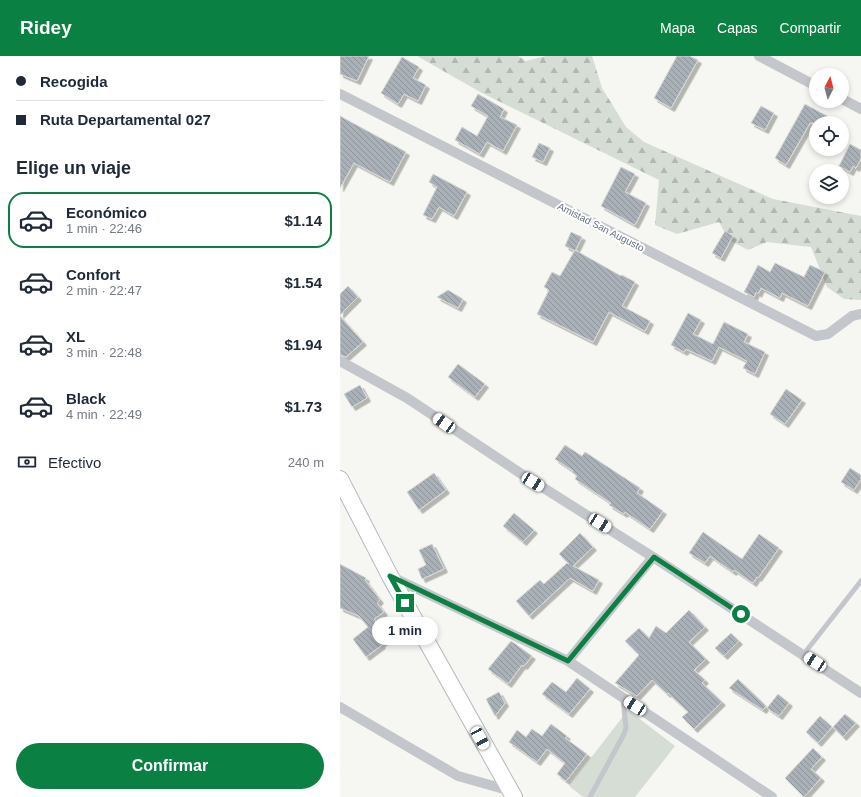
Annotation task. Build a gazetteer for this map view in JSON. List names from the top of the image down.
{
  "streets": {
    "street": ["Amistad San Augusto"]
  },
  "north": "top",
  "page": {
    "header": "Ridey",
    "nav": ["Mapa", "Capas", "Compartir"],
    "banner": ["Recogida", "Ruta Departamental 027"],
    "heading": "Elige un viaje",
    "list": [
      {
        "name": "Económico",
        "note": "1 min · 22:46",
        "value": "$1.14"
      },
      {
        "name": "Confort",
        "note": "2 min · 22:47",
        "value": "$1.54"
      },
      {
        "name": "XL",
        "note": "3 min · 22:48",
        "value": "$1.94"
      },
      {
        "name": "Black",
        "note": "4 min · 22:49",
        "value": "$1.73"
      }
    ],
    "pay": ["Efectivo", "240 m"],
    "bubble": "1 min",
    "buttons": "Confirmar"
  }
}
